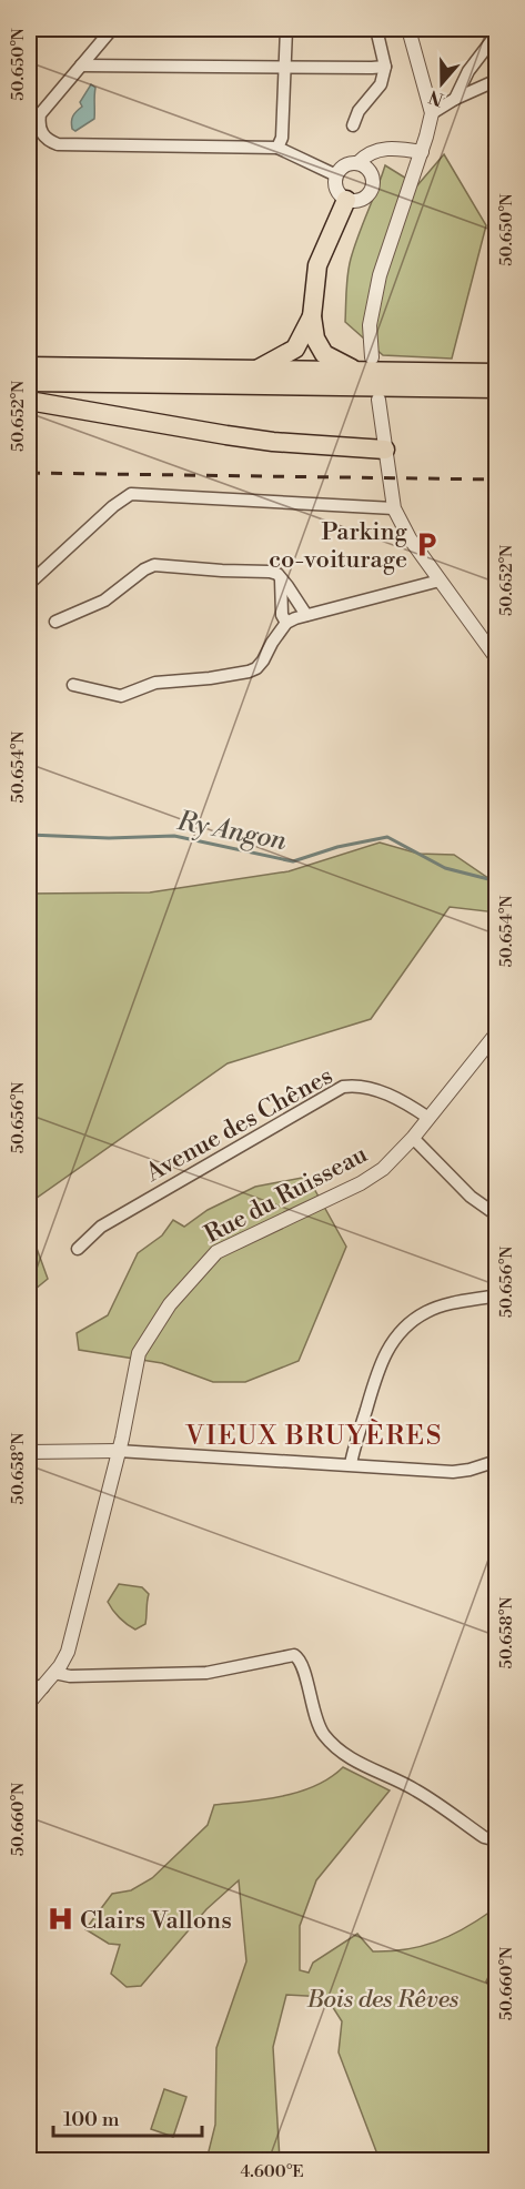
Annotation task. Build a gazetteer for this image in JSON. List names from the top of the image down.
{
  "streets": {
    "street": ["Avenue des Chênes", "Rue du Ruisseau"]
  },
  "crossings": [
    ["Avenue des Chênes", "Rue du Ruisseau"]
  ],
  "districts": ["VIEUX BRUYÈRES"],
  "water": ["Ry Angon"],
  "parks": ["Bois des Rêves"],
  "places": {
    "parking": ["Parking co-voiturage"],
    "hospital": ["Clairs Vallons"]
  },
  "scale_bar": "100 m",
  "north": "bottom",
  "coordinates": [
    "50.650°N",
    "50.652°N",
    "50.654°N",
    "50.656°N",
    "50.658°N",
    "50.660°N",
    "4.600°E"
  ]
}
